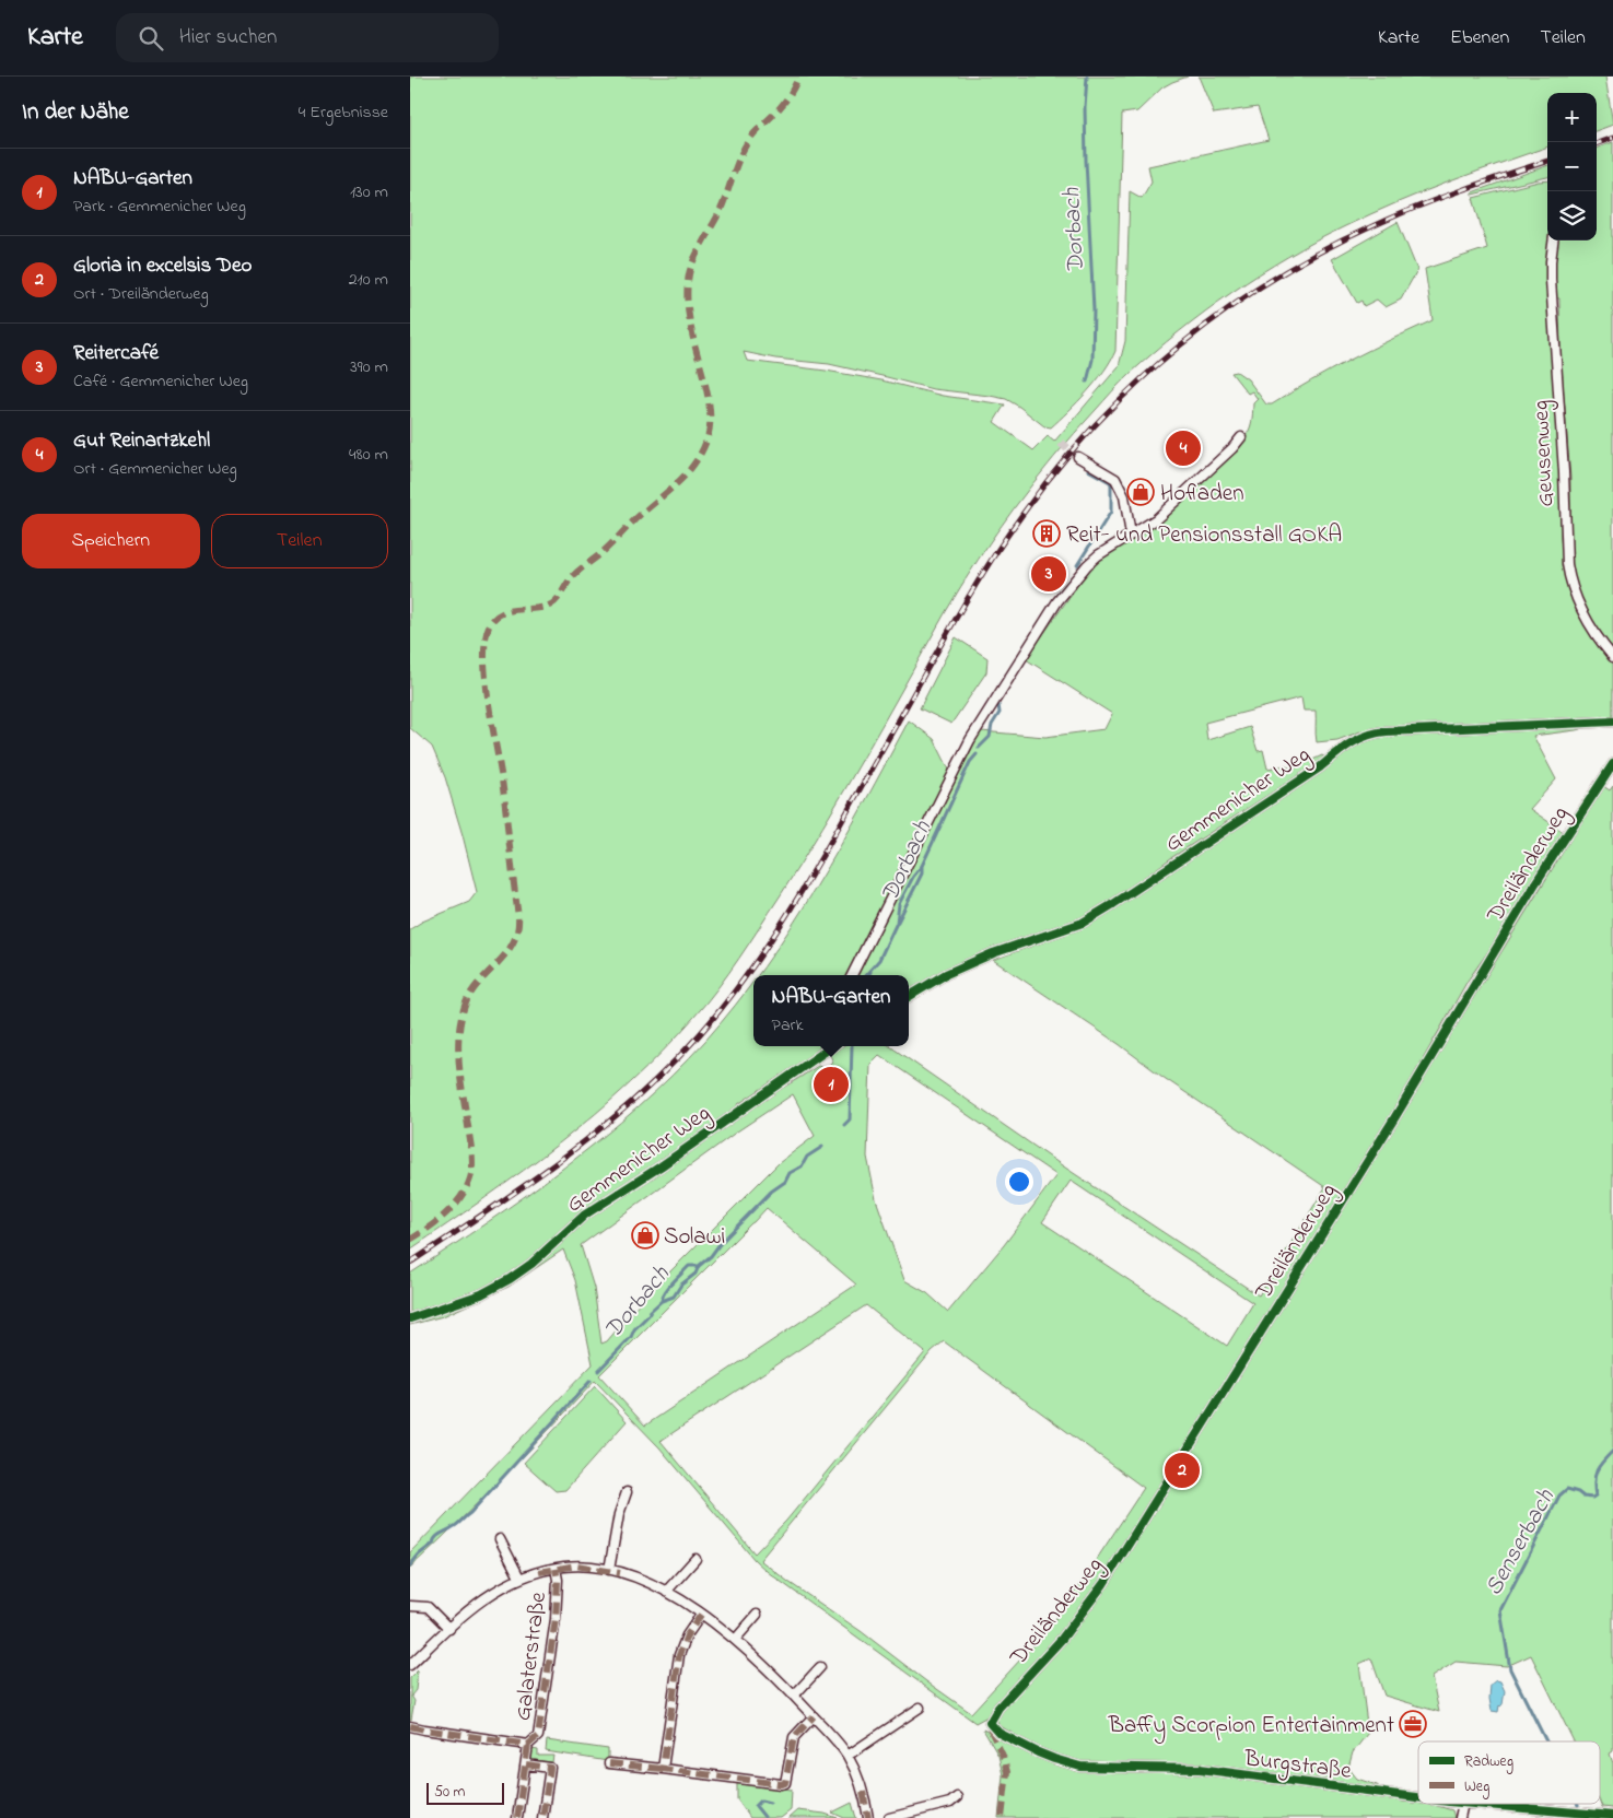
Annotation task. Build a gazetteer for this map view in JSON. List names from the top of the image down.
{
  "streets": {
    "street": [
      "Geusenweg",
      "Gemmenicher Weg",
      "Dreiländerweg",
      "Galaterstraße",
      "Burgstraße"
    ]
  },
  "crossings": [
    ["Dreiländerweg", "Burgstraße"]
  ],
  "water": ["Dorbach", "Senserbach"],
  "places": {
    "shop": ["Hofladen", "Solawi"],
    "building": ["Reit- und Pensionsstall GOKA"],
    "office": ["Baffy Scorpion Entertainment"]
  },
  "legend": ["Radweg", "Weg"],
  "scale_bar": "50 m",
  "page": {
    "header": "Karte",
    "search": "Hier suchen",
    "nav": ["Karte", "Ebenen", "Teilen"],
    "heading": ["In der Nähe", "4 Ergebnisse"],
    "map_buttons": ["+", "−"],
    "list": [
      {
        "mark": "1",
        "name": "NABU-Garten",
        "note": "Park · Gemmenicher Weg",
        "value": "130 m"
      },
      {
        "mark": "2",
        "name": "Gloria in excelsis Deo",
        "note": "Ort · Dreiländerweg",
        "value": "210 m"
      },
      {
        "mark": "3",
        "name": "Reitercafé",
        "note": "Café · Gemmenicher Weg",
        "value": "390 m"
      },
      {
        "mark": "4",
        "name": "Gut Reinartzkehl",
        "note": "Ort · Gemmenicher Weg",
        "value": "480 m"
      }
    ],
    "pins": [
      "4",
      "3",
      "1",
      "2"
    ],
    "buttons": ["Speichern", "Teilen"],
    "popup": ["NABU-Garten", "Park"],
    "scale": "50 m"
  }
}
